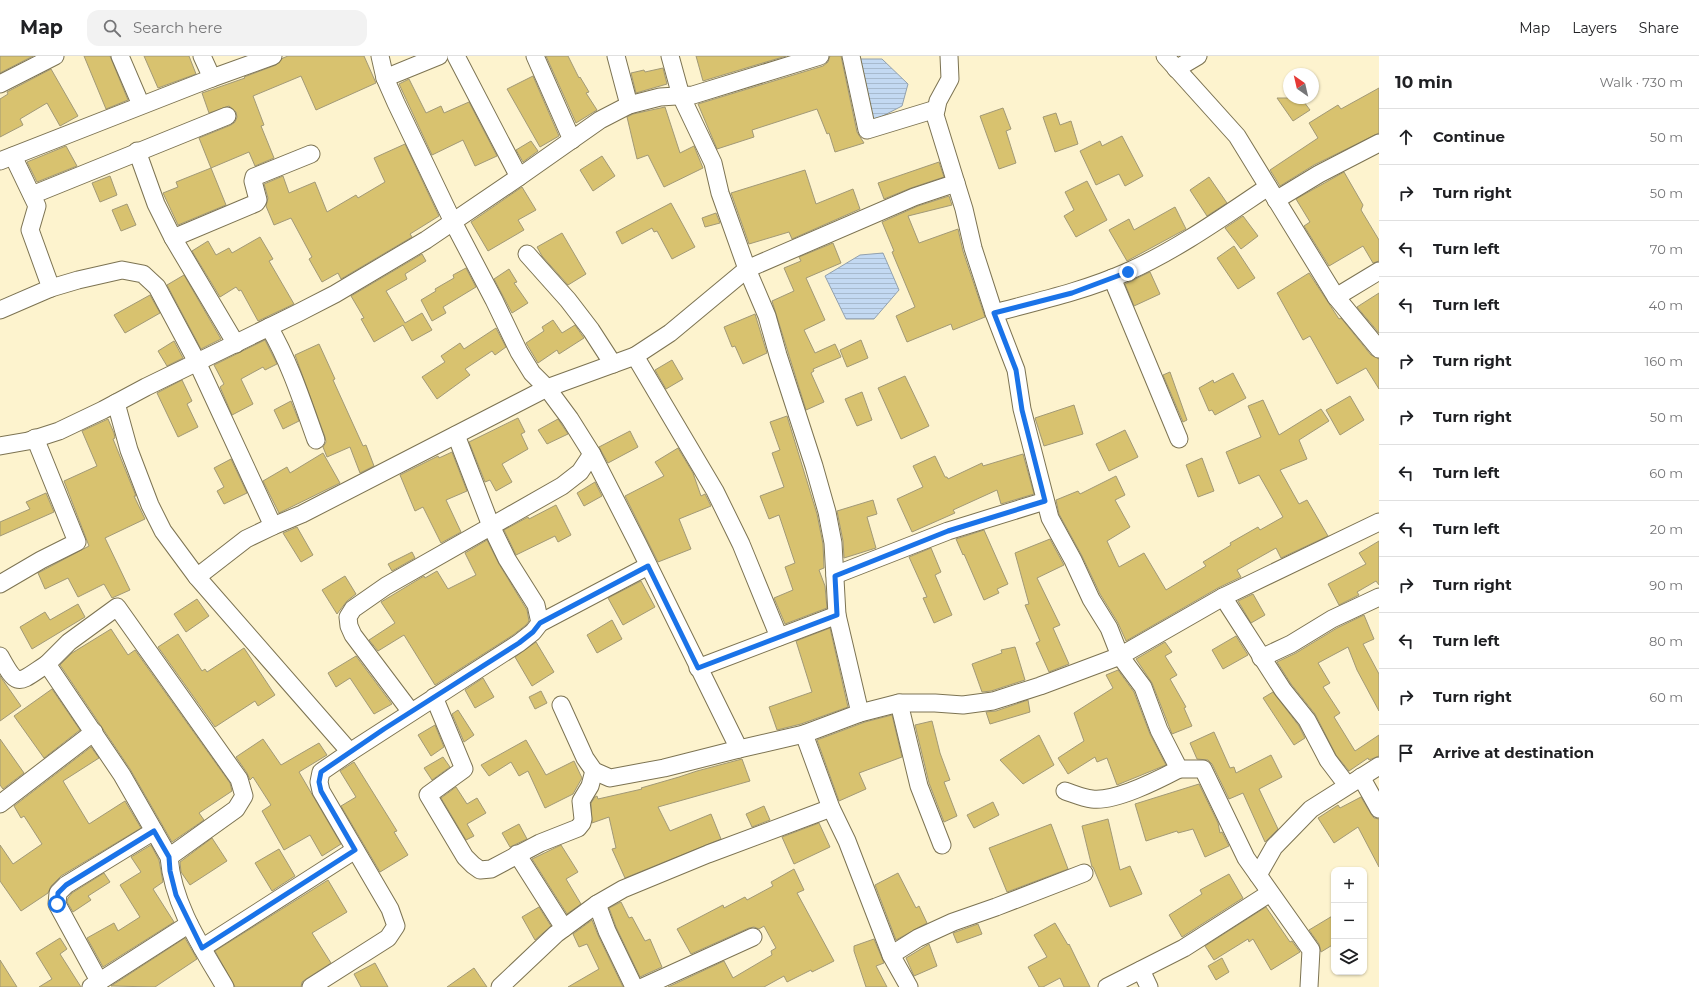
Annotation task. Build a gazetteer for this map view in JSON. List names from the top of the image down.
{
  "north": "top left",
  "page": {
    "header": "Map",
    "search": "Search here",
    "nav": ["Map", "Layers", "Share"],
    "heading": ["10 min", "Walk · 730 m"],
    "list": [
      ["Continue", "50 m"],
      ["Turn right", "50 m"],
      ["Turn left", "70 m"],
      ["Turn left", "40 m"],
      ["Turn right", "160 m"],
      ["Turn right", "50 m"],
      ["Turn left", "60 m"],
      ["Turn left", "20 m"],
      ["Turn right", "90 m"],
      ["Turn left", "80 m"],
      ["Turn right", "60 m"],
      "Arrive at destination"
    ],
    "map_buttons": ["+", "−"]
  }
}
